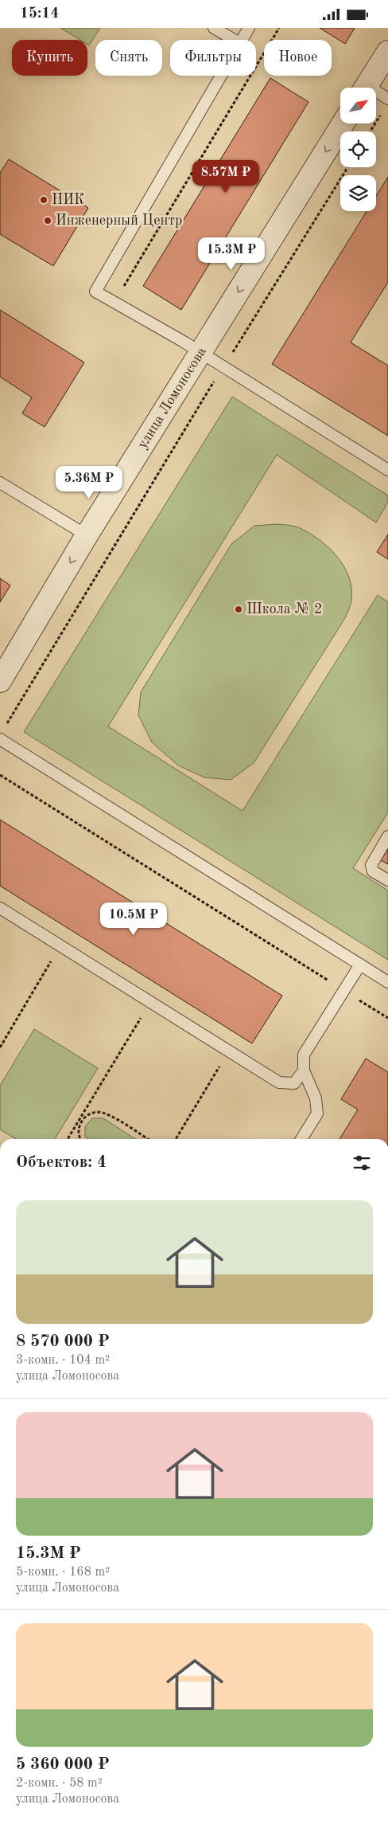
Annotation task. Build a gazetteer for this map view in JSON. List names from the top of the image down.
{
  "streets": {
    "street": ["улица Ломоносова"]
  },
  "one_way": ["улица Ломоносова"],
  "places": ["НИК", "Инженерный Центр", "Школа № 2"],
  "north": "top right",
  "page": {
    "status": "15:14",
    "chip": [
      "Купить",
      "Снять",
      "Фильтры",
      "Новое"
    ],
    "price": [
      "8.57M ₽",
      "15.3M ₽",
      "5.36M ₽",
      "10.5M ₽"
    ],
    "heading": "Объектов: 4",
    "list": [
      {
        "name": "8 570 000 ₽",
        "note": "3-комн. · 104 m² · улица Ломоносова"
      },
      {
        "name": "15.3M ₽",
        "note": "5-комн. · 168 m² · улица Ломоносова"
      },
      {
        "name": "5 360 000 ₽",
        "note": "2-комн. · 58 m² · улица Ломоносова"
      }
    ]
  }
}
